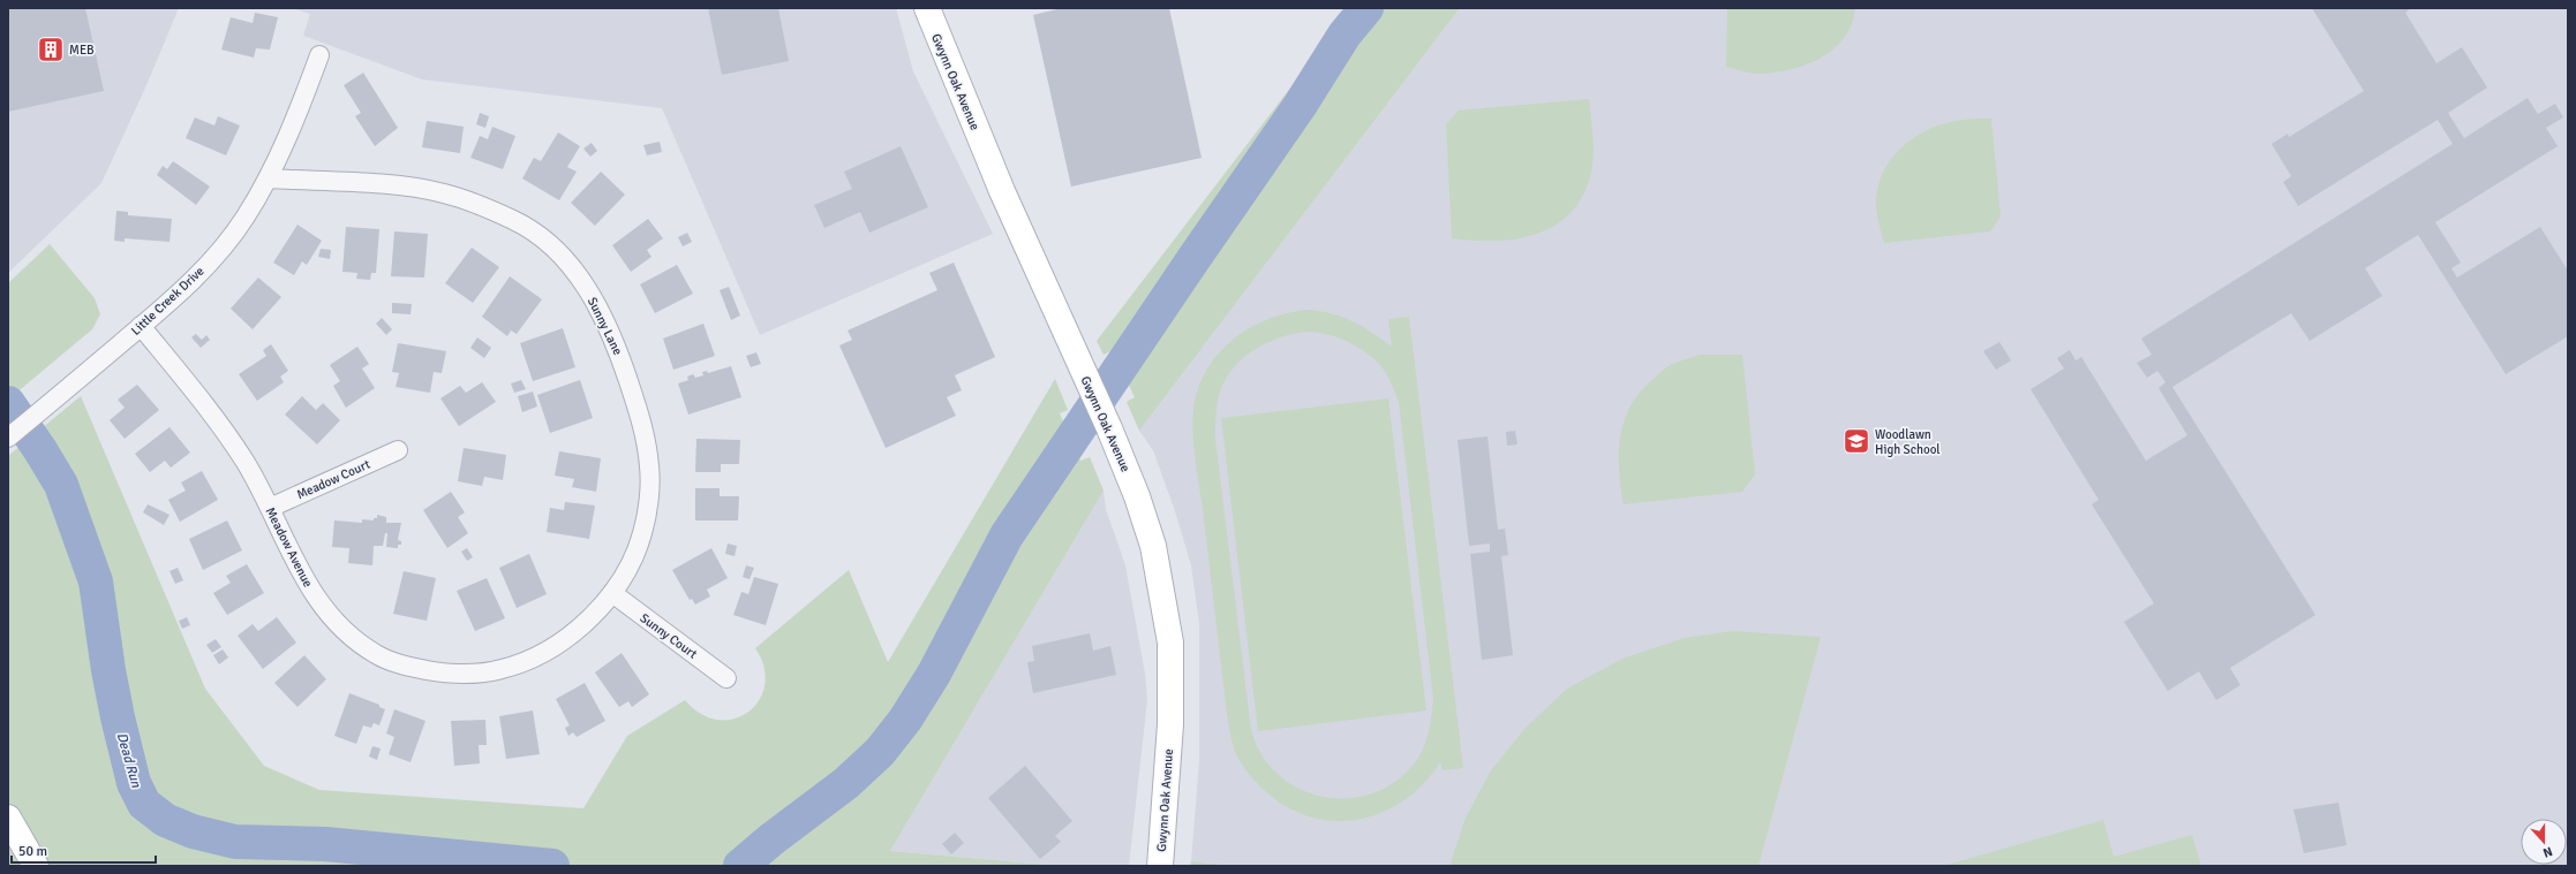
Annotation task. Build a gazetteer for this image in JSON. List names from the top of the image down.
{
  "streets": {
    "street": [
      "Gwynn Oak Avenue",
      "Little Creek Drive",
      "Sunny Lane",
      "Meadow Court",
      "Meadow Avenue",
      "Sunny Court"
    ]
  },
  "crossings": [
    ["Little Creek Drive", "Sunny Lane"],
    ["Little Creek Drive", "Meadow Avenue"],
    ["Sunny Lane", "Meadow Avenue"],
    ["Sunny Lane", "Sunny Court"],
    ["Meadow Court", "Meadow Avenue"],
    ["Meadow Avenue", "Sunny Court"]
  ],
  "water": ["Dead Run"],
  "places": {
    "building": ["MEB"],
    "school or university": ["Woodlawn High School"]
  },
  "scale_bar": "50 m",
  "north": "bottom"
}
